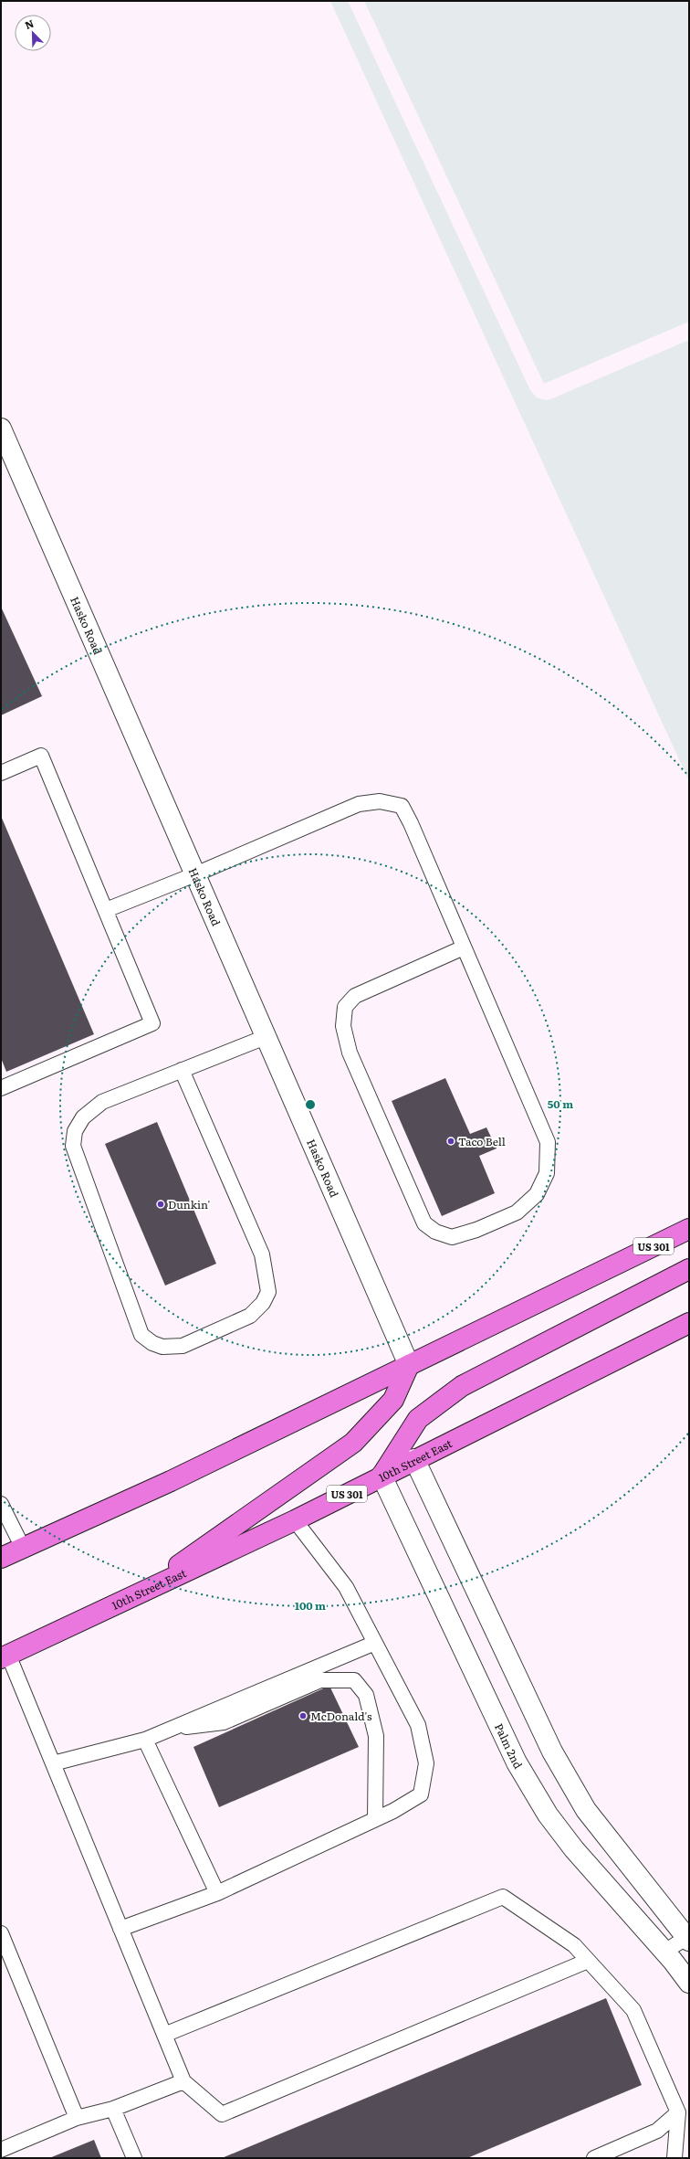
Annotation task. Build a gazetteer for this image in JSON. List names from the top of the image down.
{
  "streets": {
    "main road": ["US 301", "10th Street East"],
    "street": ["Hasko Road", "Palm 2nd"]
  },
  "crossings": [
    ["Hasko Road", "US 301"],
    ["10th Street East", "Palm 2nd"]
  ],
  "places": ["Taco Bell", "Dunkin'", "McDonald's"],
  "north": "top left",
  "rings": ["50 m", "100 m"]
}
